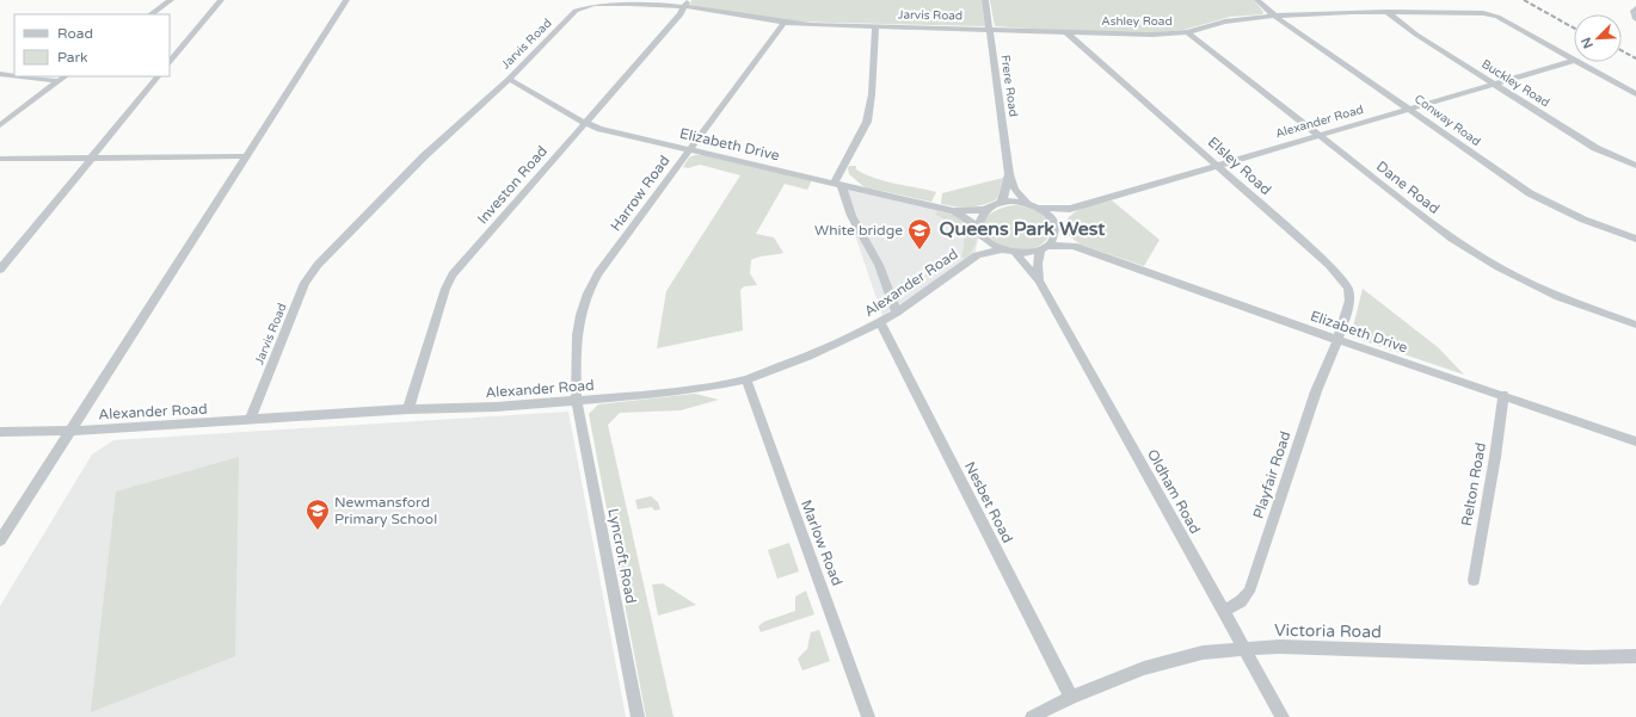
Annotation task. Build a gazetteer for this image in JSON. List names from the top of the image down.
{
  "streets": {
    "street": [
      "Jarvis Road",
      "Ashley Road",
      "Buckley Road",
      "Frere Road",
      "Conway Road",
      "Alexander Road",
      "Elizabeth Drive",
      "Elsley Road",
      "Investon Road",
      "Dane Road",
      "Harrow Road",
      "Playfair Road",
      "Relton Road",
      "Oldham Road",
      "Nesbet Road",
      "Marlow Road",
      "Lyncroft Road",
      "Victoria Road"
    ]
  },
  "crossings": [
    ["Jarvis Road", "Ashley Road"],
    ["Jarvis Road", "Frere Road"],
    ["Jarvis Road", "Alexander Road"],
    ["Jarvis Road", "Elizabeth Drive"],
    ["Jarvis Road", "Investon Road"],
    ["Jarvis Road", "Harrow Road"],
    ["Ashley Road", "Buckley Road"],
    ["Ashley Road", "Frere Road"],
    ["Ashley Road", "Conway Road"],
    ["Ashley Road", "Elsley Road"],
    ["Ashley Road", "Dane Road"],
    ["Buckley Road", "Alexander Road"],
    ["Frere Road", "Alexander Road"],
    ["Frere Road", "Elizabeth Drive"],
    ["Frere Road", "Oldham Road"],
    ["Conway Road", "Alexander Road"],
    ["Alexander Road", "Elizabeth Drive"],
    ["Alexander Road", "Elsley Road"],
    ["Alexander Road", "Investon Road"],
    ["Alexander Road", "Dane Road"],
    ["Alexander Road", "Harrow Road"],
    ["Alexander Road", "Oldham Road"],
    ["Alexander Road", "Nesbet Road"],
    ["Alexander Road", "Marlow Road"],
    ["Alexander Road", "Lyncroft Road"],
    ["Elizabeth Drive", "Elsley Road"],
    ["Elizabeth Drive", "Investon Road"],
    ["Elizabeth Drive", "Harrow Road"],
    ["Elizabeth Drive", "Playfair Road"],
    ["Elizabeth Drive", "Relton Road"],
    ["Elizabeth Drive", "Oldham Road"],
    ["Elsley Road", "Playfair Road"],
    ["Harrow Road", "Lyncroft Road"],
    ["Playfair Road", "Oldham Road"],
    ["Oldham Road", "Victoria Road"],
    ["Nesbet Road", "Victoria Road"]
  ],
  "districts": ["Queens Park West"],
  "places": {
    "school or university": ["White bridge", "Newmansford Primary School"]
  },
  "legend": ["Road", "Park"],
  "north": "bottom left"
}
